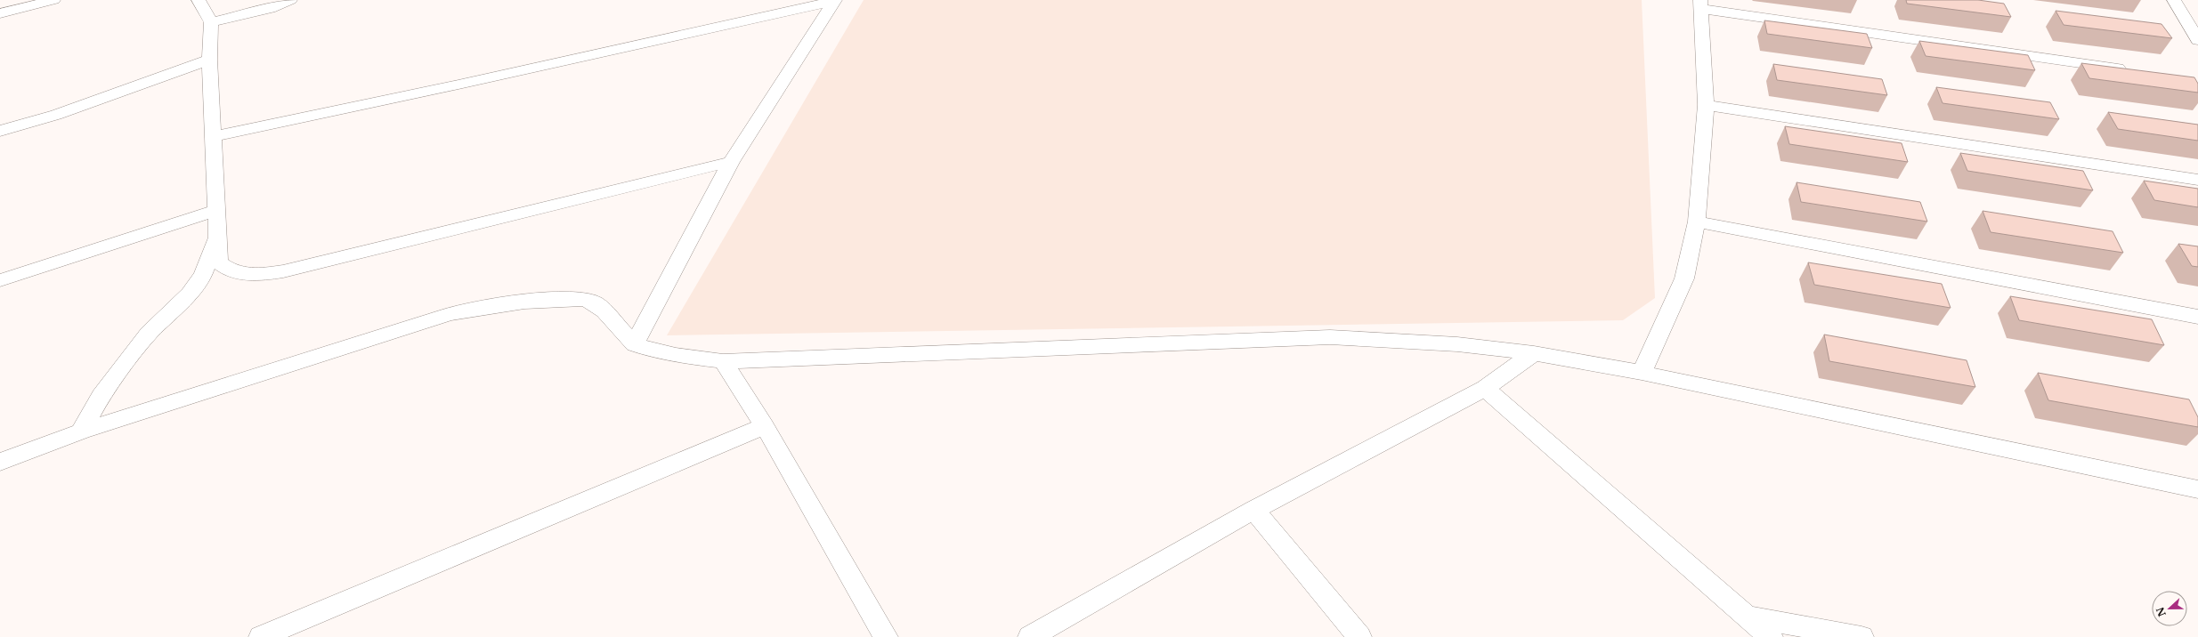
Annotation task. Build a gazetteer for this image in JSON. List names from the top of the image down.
{
  "north": "left"
}
